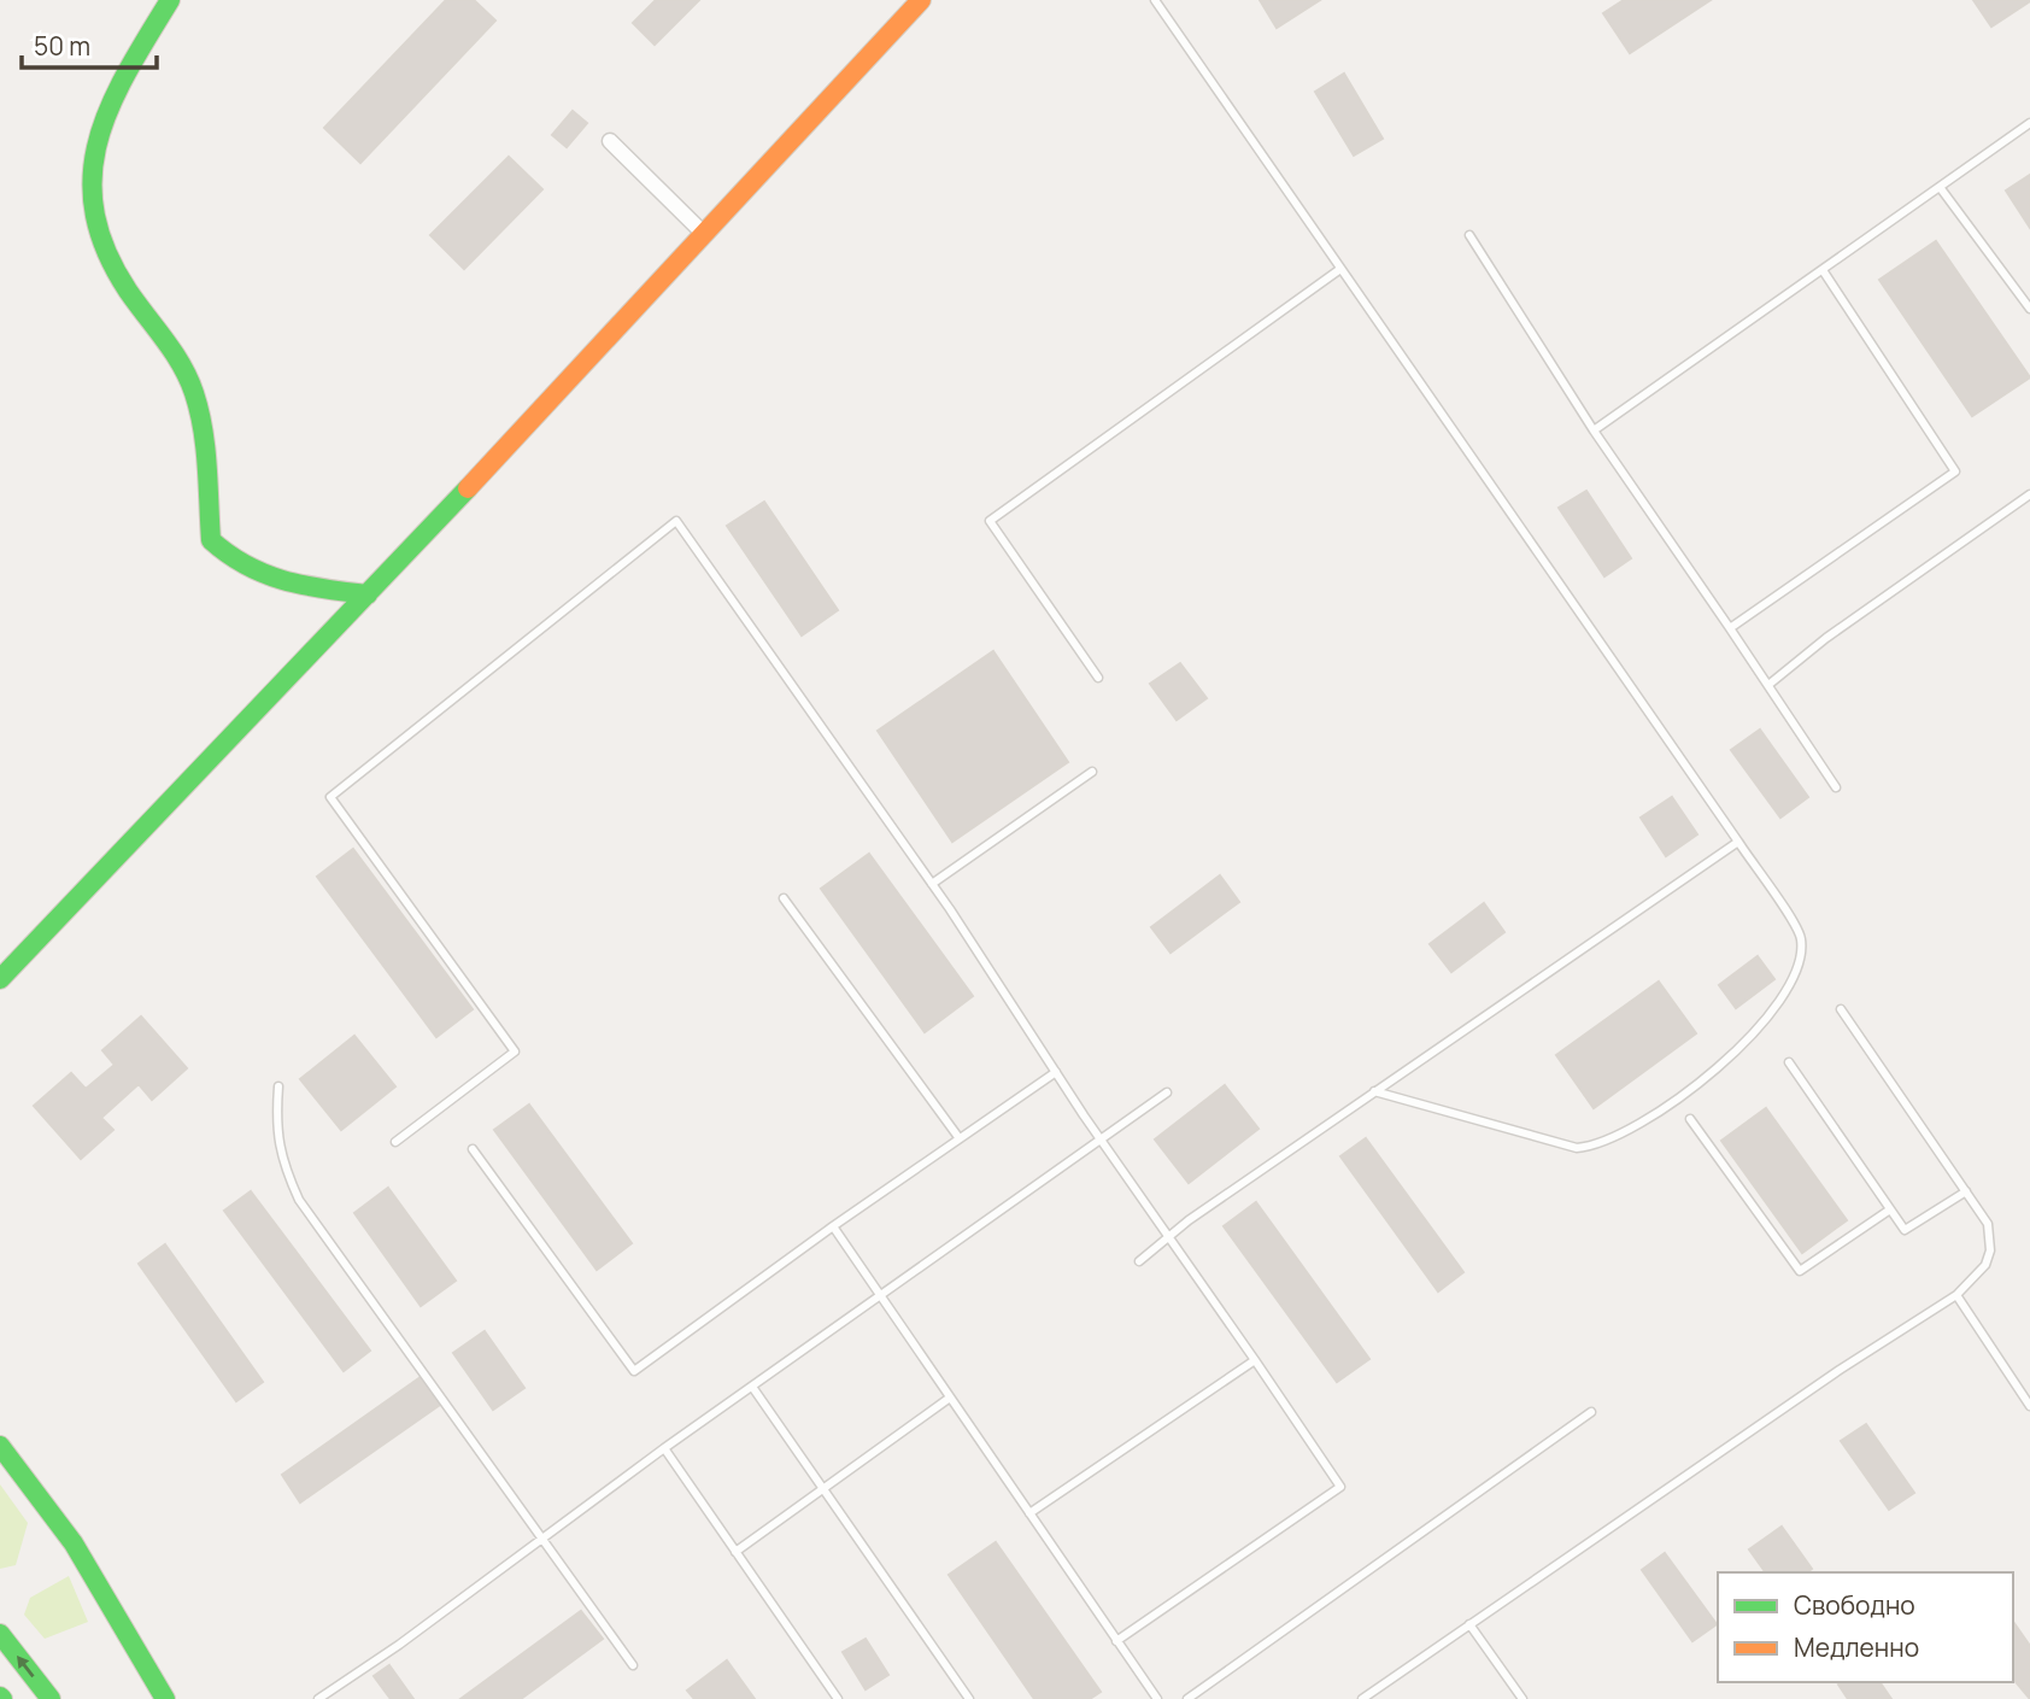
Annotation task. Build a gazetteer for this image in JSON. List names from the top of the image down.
{
  "legend": ["Свободно", "Медленно"],
  "scale_bar": "50 m"
}
